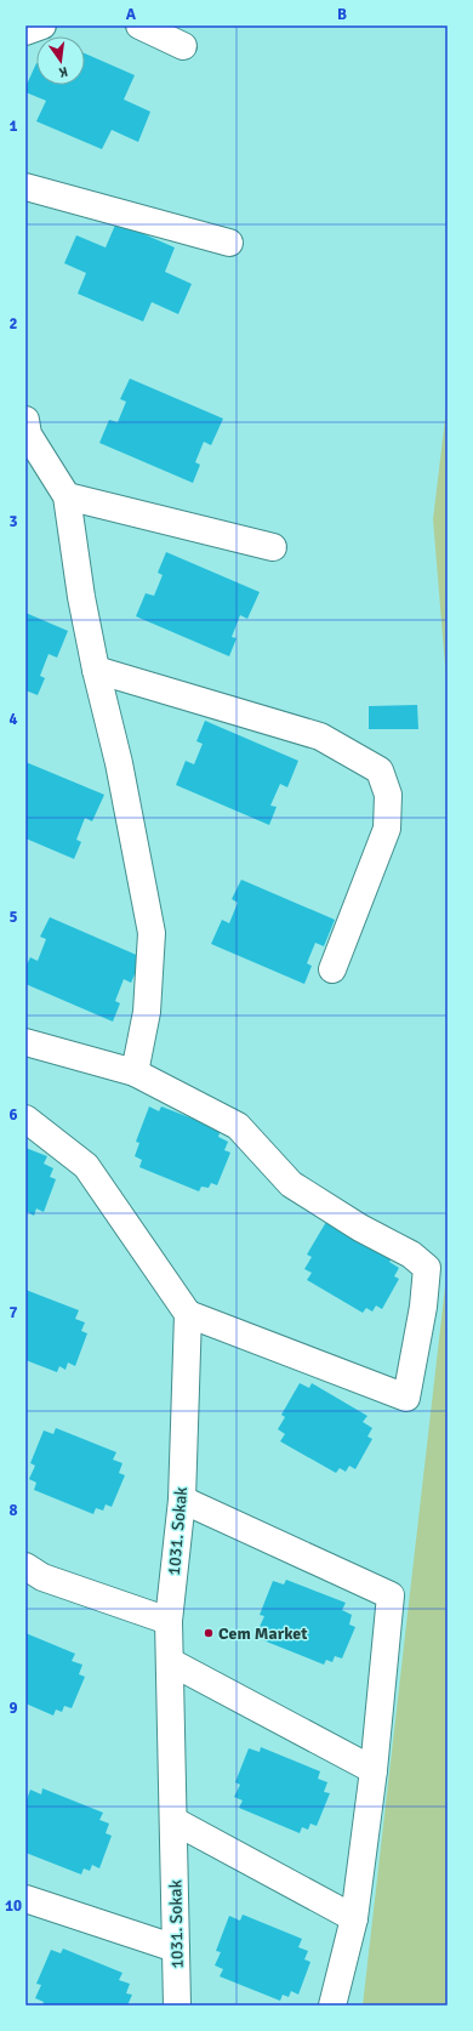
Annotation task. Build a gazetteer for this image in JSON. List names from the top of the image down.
{
  "streets": {
    "street": ["1031. Sokak"]
  },
  "places": ["Cem Market"],
  "north": "bottom",
  "grid": {
    "columns": ["A", "B"],
    "rows": [
      "1",
      "2",
      "3",
      "4",
      "5",
      "6",
      "7",
      "8",
      "9",
      "10"
    ]
  }
}
